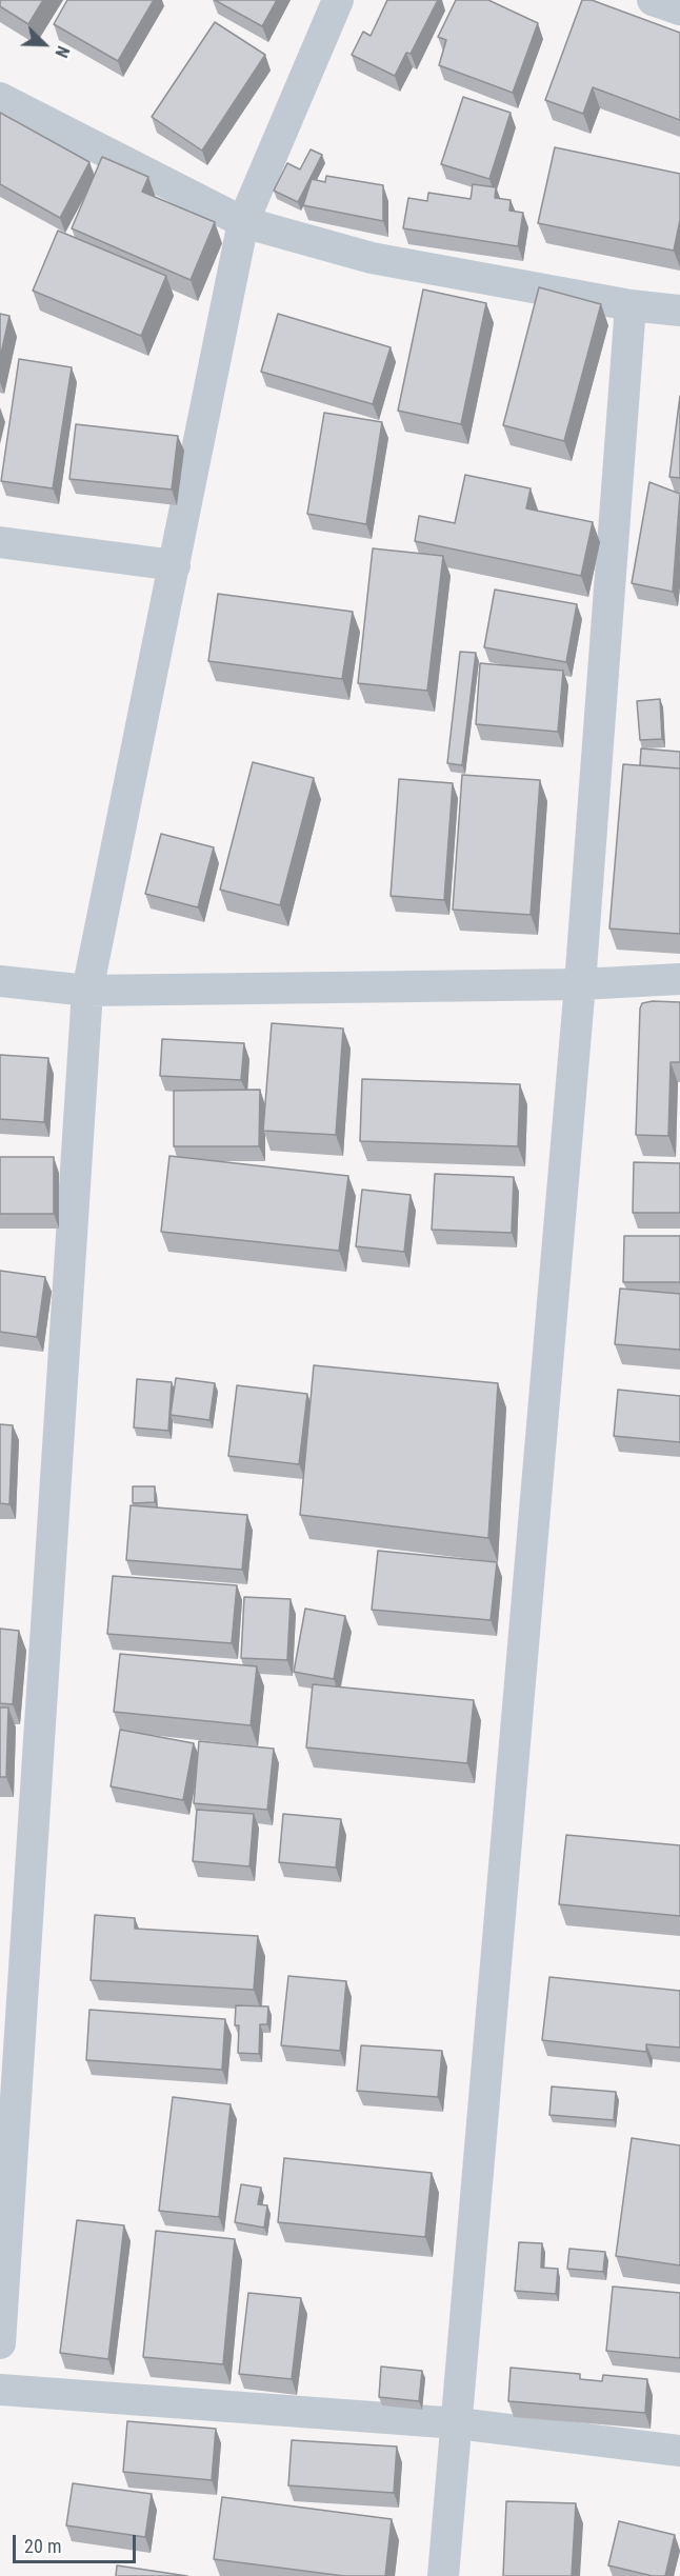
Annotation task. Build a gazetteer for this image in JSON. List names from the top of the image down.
{
  "scale_bar": "20 m",
  "north": "bottom right"
}
